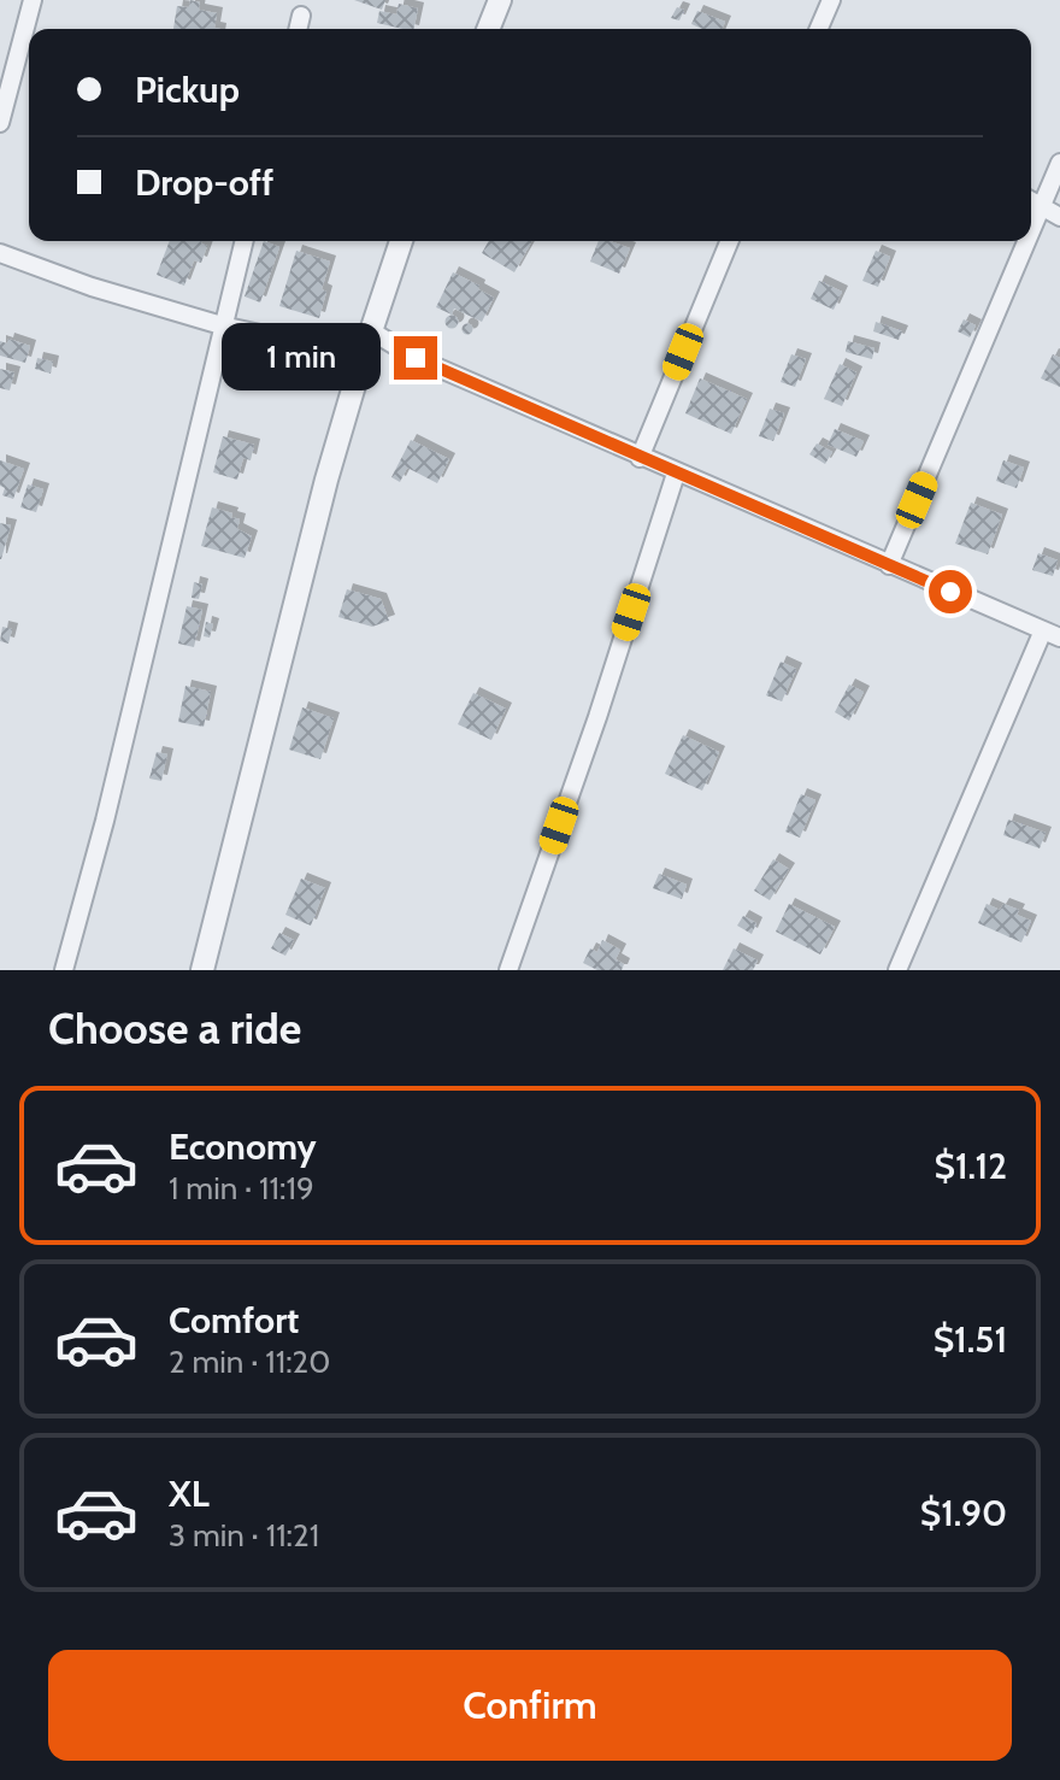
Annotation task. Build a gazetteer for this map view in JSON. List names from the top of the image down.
{
  "page": {
    "banner": ["Pickup", "Drop-off"],
    "bubble": "1 min",
    "heading": "Choose a ride",
    "list": [
      {
        "name": "Economy",
        "note": "1 min · 11:19",
        "value": "$1.12"
      },
      {
        "name": "Comfort",
        "note": "2 min · 11:20",
        "value": "$1.51"
      },
      {
        "name": "XL",
        "note": "3 min · 11:21",
        "value": "$1.90"
      }
    ],
    "buttons": "Confirm"
  }
}
